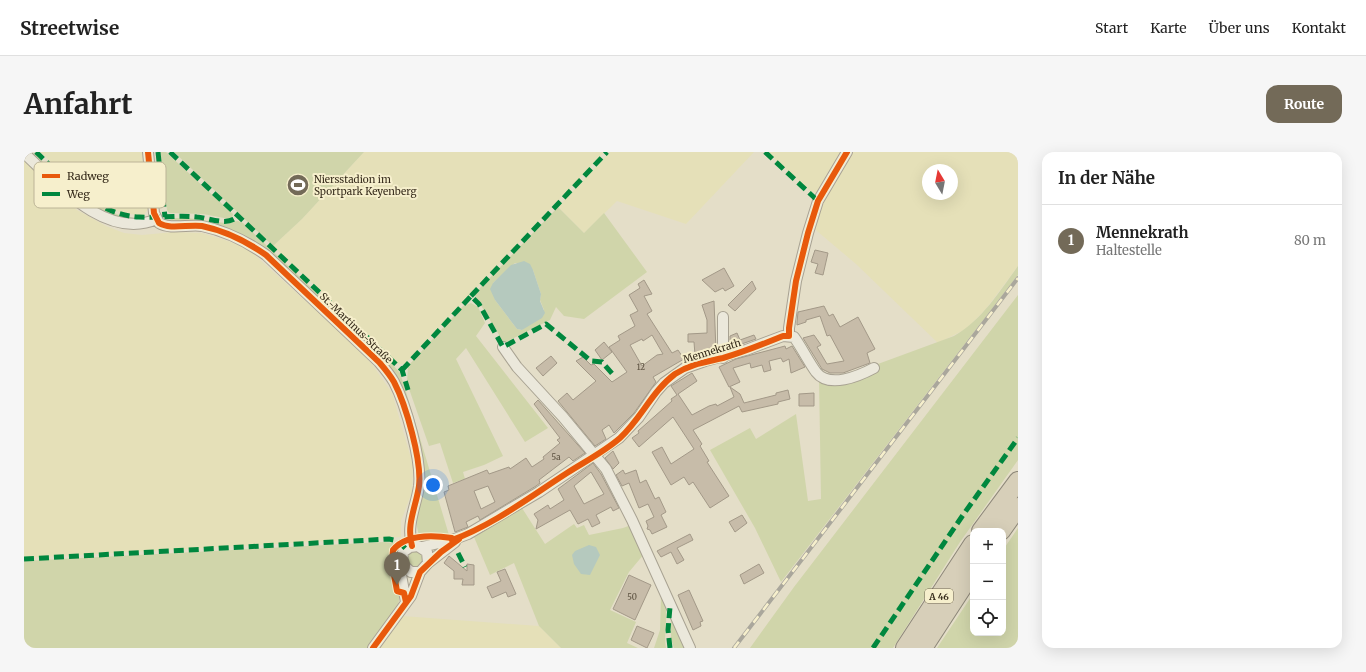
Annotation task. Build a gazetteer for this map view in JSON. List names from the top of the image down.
{
  "streets": {
    "highway": ["A 46"],
    "street": ["St.-Martinus-Straße", "Mennekrath"]
  },
  "crossings": [
    ["St.-Martinus-Straße", "Mennekrath"]
  ],
  "places": {
    "sports": ["Niersstadion im Sportpark Keyenberg"]
  },
  "house_numbers": ["12", "5a", "50"],
  "legend": ["Radweg", "Weg"],
  "north": "top",
  "page": {
    "header": "Streetwise",
    "nav": [
      "Start",
      "Karte",
      "Über uns",
      "Kontakt"
    ],
    "buttons": "Route",
    "title": "Anfahrt",
    "heading": "In der Nähe",
    "list": [
      {
        "mark": "1",
        "name": "Mennekrath",
        "note": "Haltestelle",
        "value": "80 m"
      }
    ],
    "map_buttons": ["+", "−"],
    "pins": "1"
  }
}
